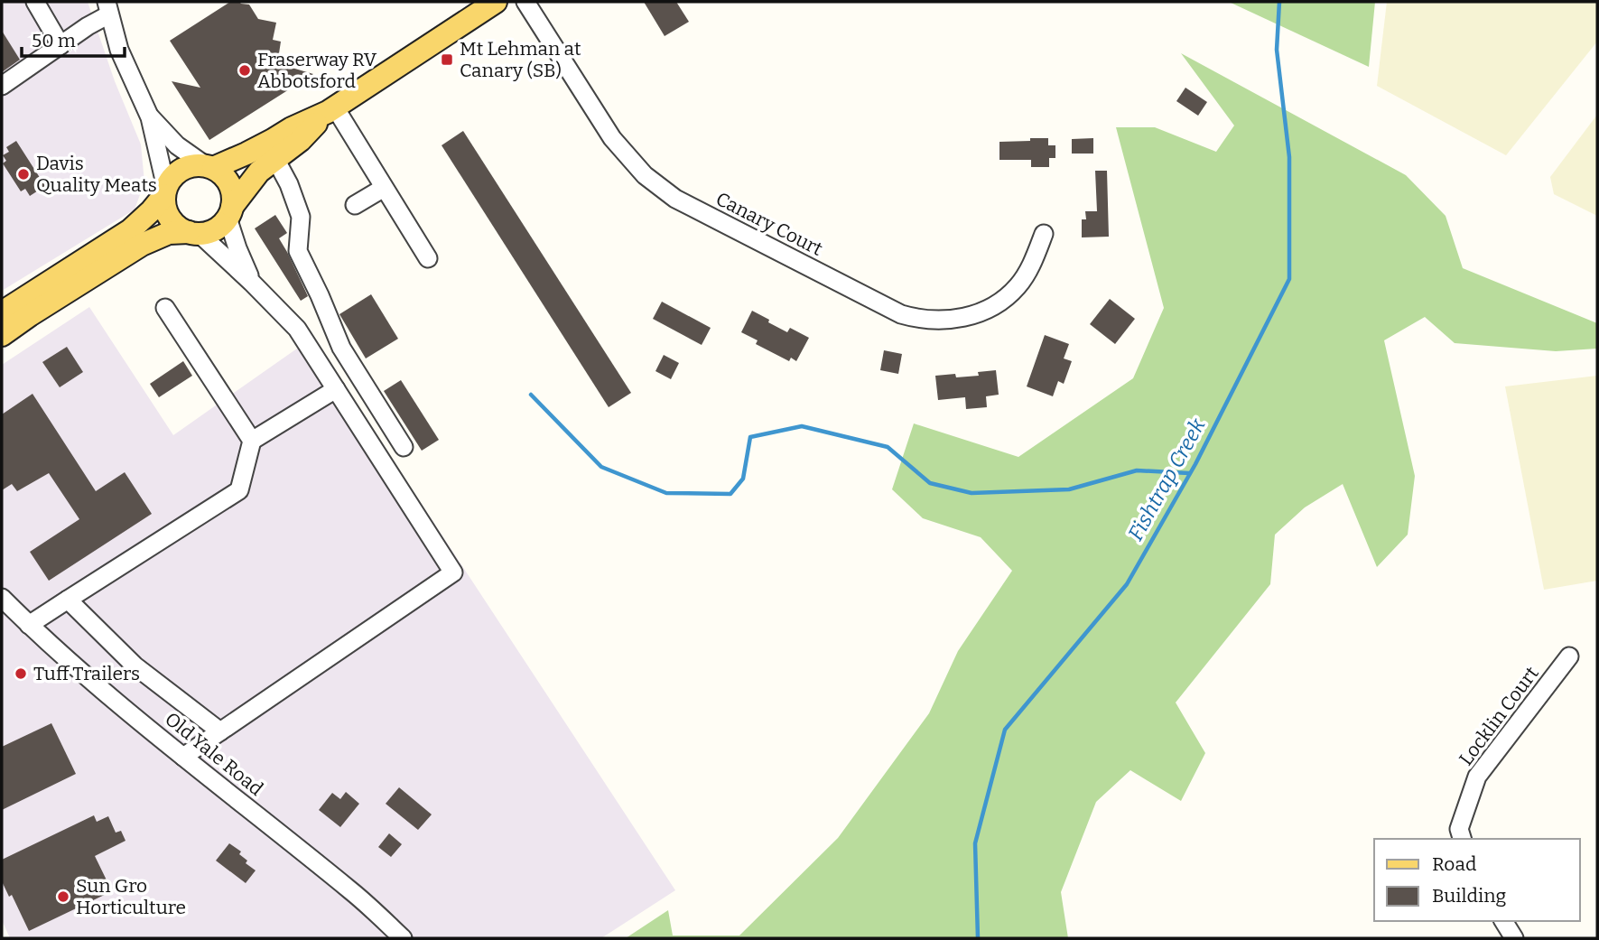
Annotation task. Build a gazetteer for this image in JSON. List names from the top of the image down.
{
  "streets": {
    "street": ["Canary Court", "Locklin Court", "Old Yale Road"]
  },
  "water": ["Fishtrap Creek"],
  "places": {
    "transit": ["Mt Lehman at Canary (SB)"],
    "other": [
      "Fraserway RV Abbotsford",
      "Davis Quality Meats",
      "Tuff Trailers",
      "Sun Gro Horticulture"
    ]
  },
  "legend": ["Road", "Building"],
  "scale_bar": "50 m"
}
